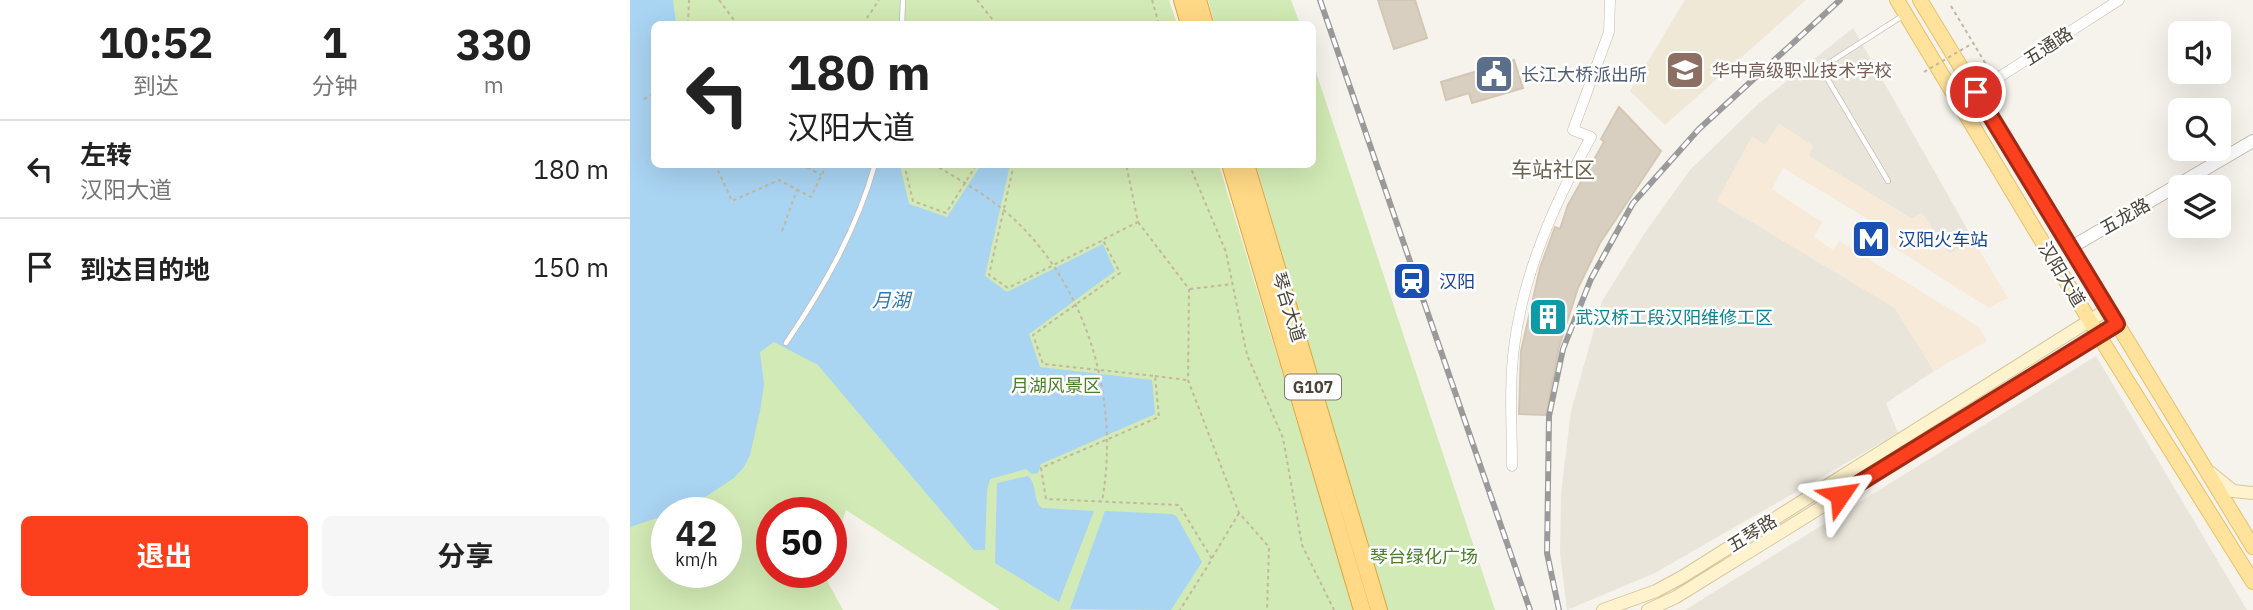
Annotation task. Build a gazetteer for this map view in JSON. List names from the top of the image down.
{
  "streets": {
    "highway": ["琴台大道", "G107"],
    "main road": ["汉阳大道", "五琴路"],
    "street": ["五通路", "五龙路"]
  },
  "crossings": [
    ["五通路", "汉阳大道"],
    ["五龙路", "汉阳大道"],
    ["汉阳大道", "五琴路"]
  ],
  "districts": ["车站社区"],
  "water": ["月湖"],
  "parks": ["月湖风景区", "琴台绿化广场"],
  "places": {
    "school or university": ["华中高级职业技术学校"],
    "public building": ["长江大桥派出所"],
    "metro station": ["汉阳火车站"],
    "station": ["汉阳"],
    "building": ["武汉桥工段汉阳维修工区"]
  },
  "page": {
    "eta": [
      "10:52",
      "到达",
      "1",
      "分钟",
      "330",
      "m"
    ],
    "turn": ["180 m", "汉阳大道"],
    "list": [
      {
        "name": "左转",
        "note": "汉阳大道",
        "value": "180 m"
      },
      {
        "name": "到达目的地",
        "value": "150 m"
      }
    ],
    "speed": "42 km/h",
    "limit": "50",
    "buttons": ["退出", "分享"]
  }
}
